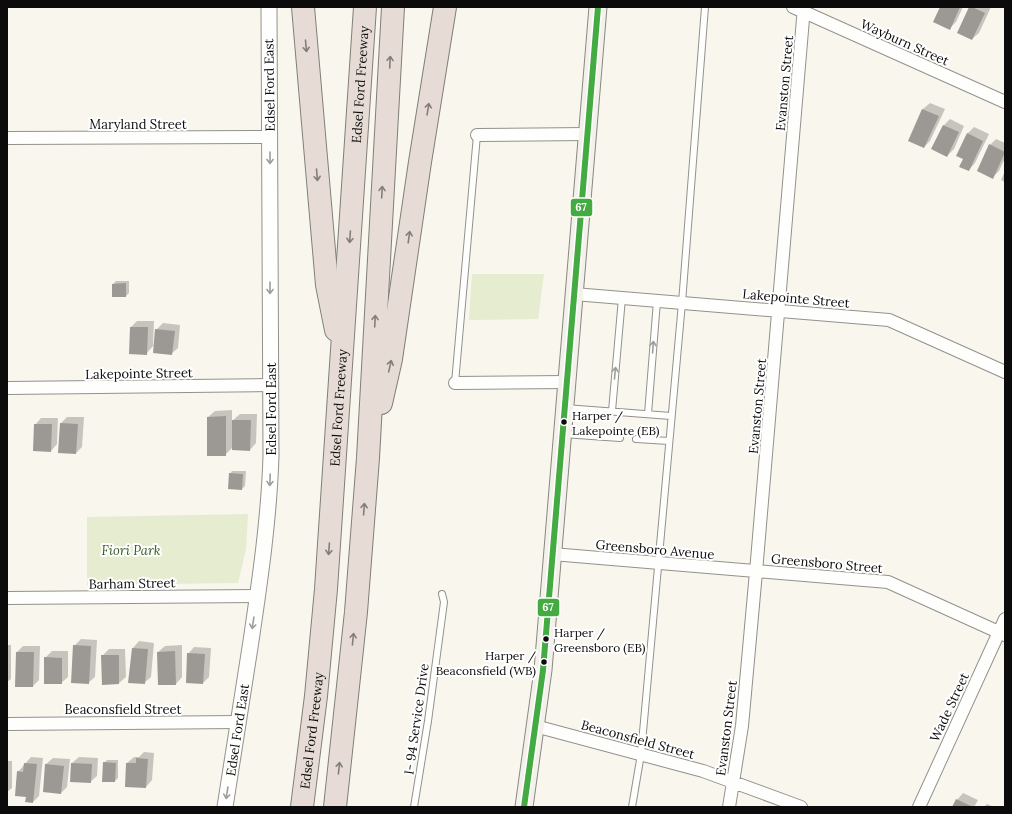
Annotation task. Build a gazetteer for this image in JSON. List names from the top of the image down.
{
  "streets": {
    "highway": ["Edsel Ford Freeway"],
    "street": [
      "Wayburn Street",
      "Evanston Street",
      "Edsel Ford East",
      "Maryland Street",
      "Lakepointe Street",
      "Greensboro Avenue",
      "Greensboro Street",
      "Barham Street",
      "Wade Street",
      "Beaconsfield Street"
    ],
    "lane": ["I- 94 Service Drive"]
  },
  "crossings": [
    ["Wayburn Street", "Evanston Street"],
    ["Evanston Street", "Lakepointe Street"],
    ["Evanston Street", "Greensboro Avenue"],
    ["Evanston Street", "Greensboro Street"],
    ["Evanston Street", "Beaconsfield Street"],
    ["Edsel Ford East", "Maryland Street"],
    ["Edsel Ford East", "Lakepointe Street"],
    ["Edsel Ford East", "Barham Street"],
    ["Edsel Ford East", "Beaconsfield Street"],
    ["Greensboro Avenue", "Greensboro Street"],
    ["Greensboro Street", "Wade Street"]
  ],
  "one_way": ["Edsel Ford East"],
  "parks": ["Fiori Park"],
  "places": ["Harper / Lakepointe (EB)", "Harper / Greensboro (EB)", "Harper / Beaconsfield (WB)"],
  "lines": ["transit line 67"]
}
